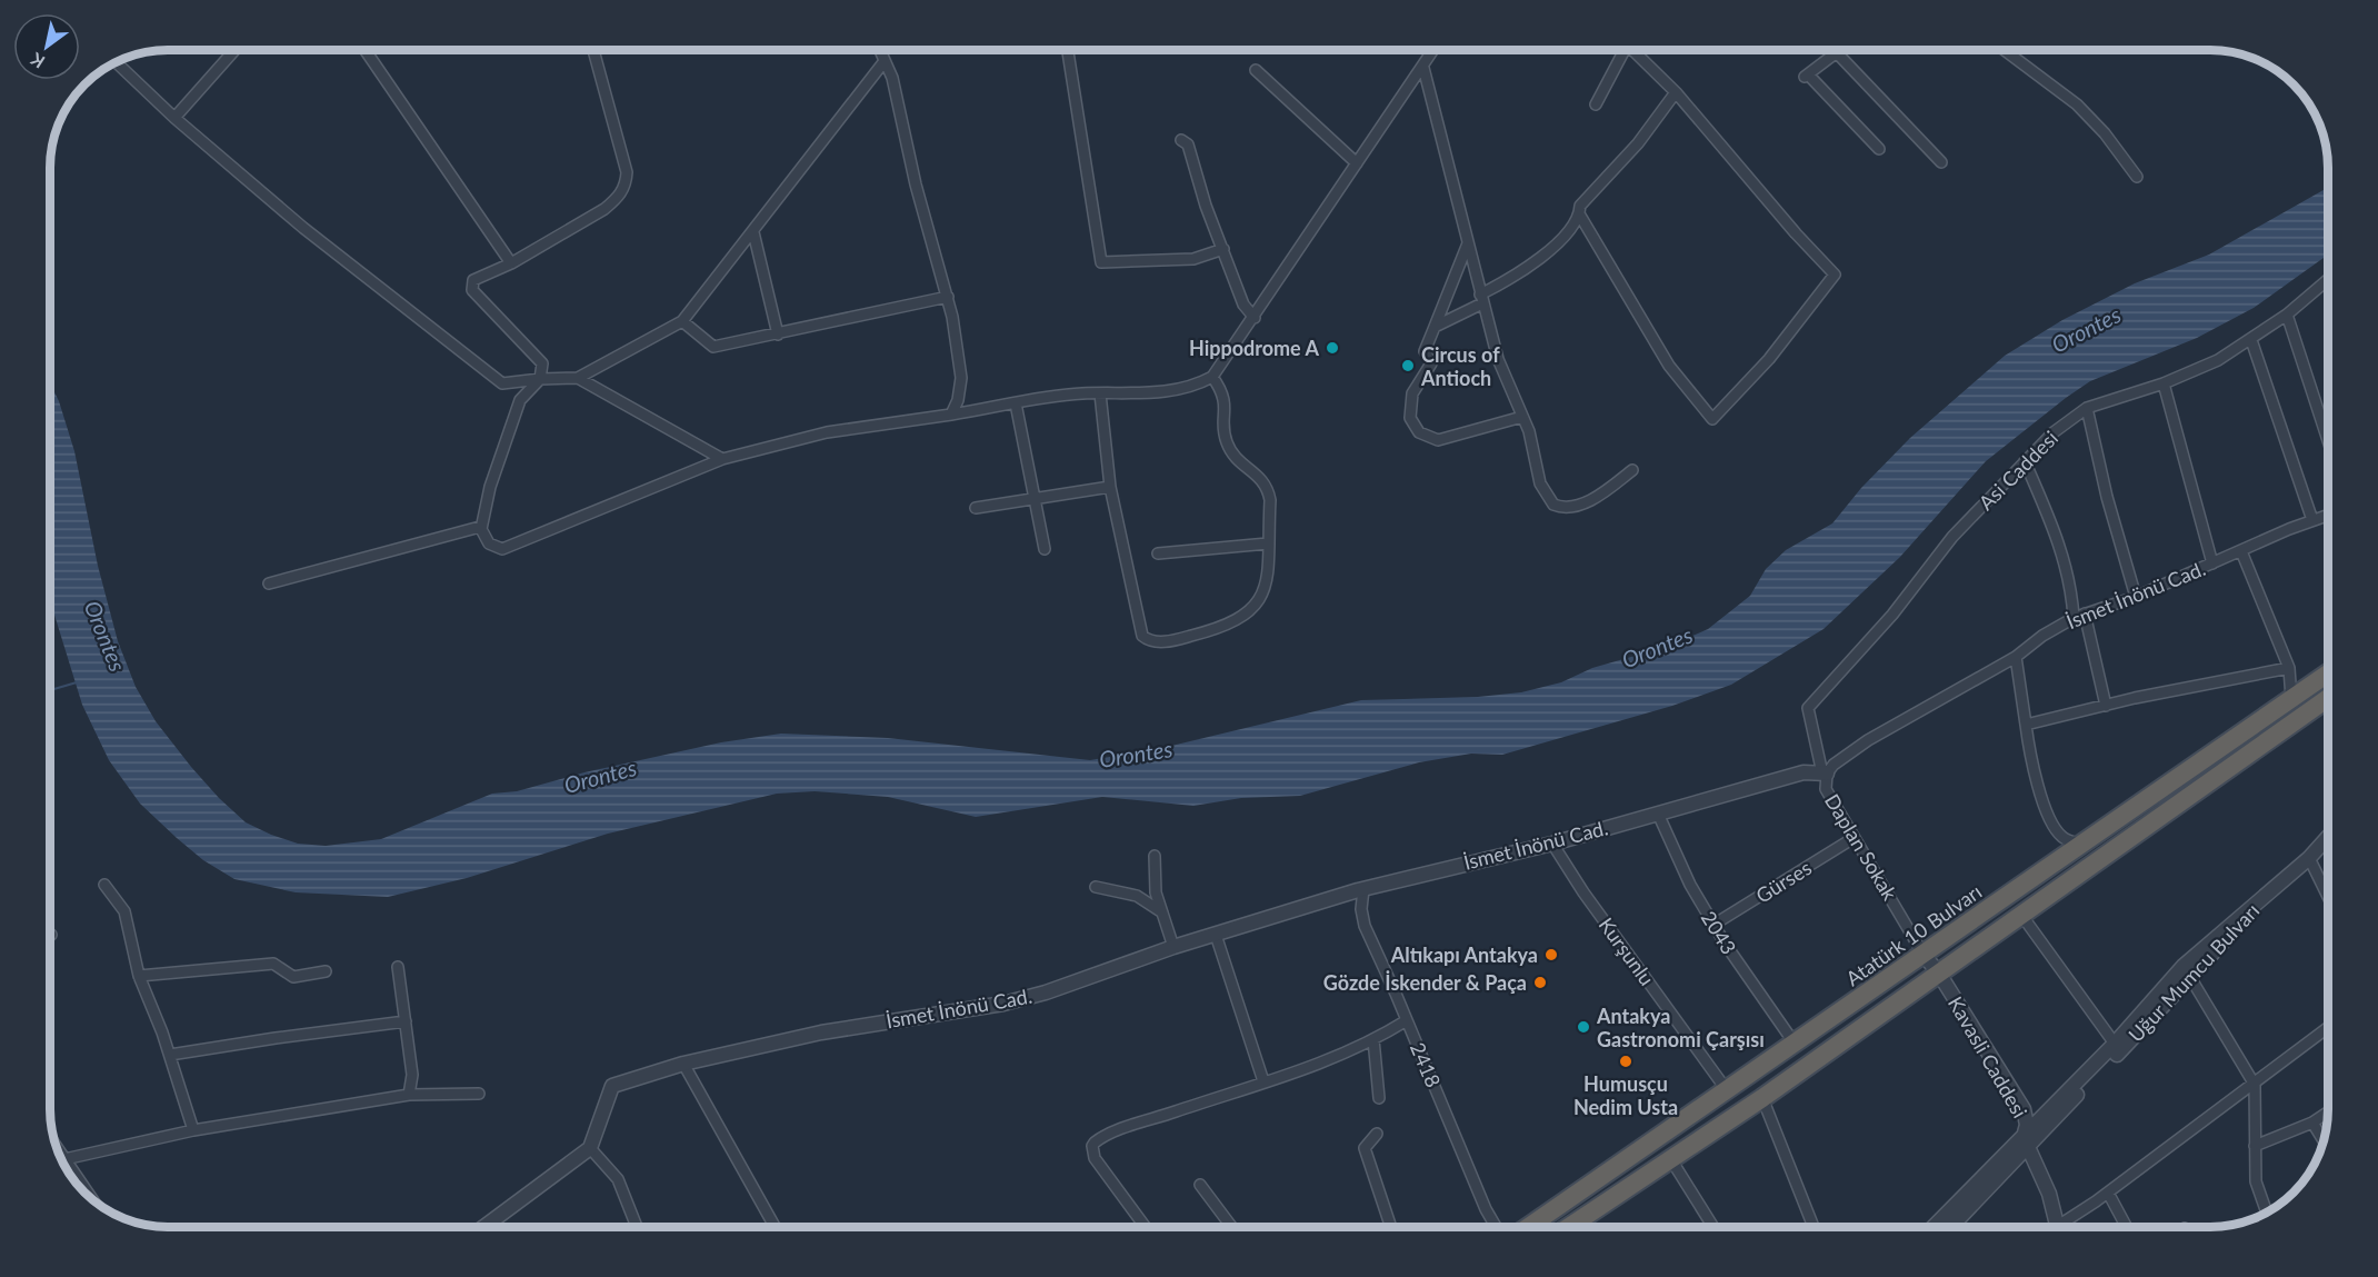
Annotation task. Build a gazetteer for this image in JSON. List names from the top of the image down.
{
  "streets": {
    "highway": ["Atatürk 10 Bulvarı"],
    "street": [
      "Asi Caddesi",
      "İsmet İnönü Cad.",
      "Daplan Sokak",
      "Gürses",
      "2043",
      "Kurşunlu",
      "Uğur Mumcu Bulvarı",
      "Kavasli Caddesi",
      "2418"
    ]
  },
  "crossings": [
    ["Asi Caddesi", "İsmet İnönü Cad."],
    ["Asi Caddesi", "Daplan Sokak"],
    ["İsmet İnönü Cad.", "Daplan Sokak"],
    ["İsmet İnönü Cad.", "2043"],
    ["İsmet İnönü Cad.", "Kurşunlu"],
    ["İsmet İnönü Cad.", "2418"],
    ["Daplan Sokak", "Gürses"],
    ["Daplan Sokak", "Atatürk 10 Bulvarı"],
    ["Daplan Sokak", "Kavasli Caddesi"],
    ["Gürses", "2043"],
    ["2043", "Atatürk 10 Bulvarı"],
    ["Atatürk 10 Bulvarı", "Kurşunlu"],
    ["Atatürk 10 Bulvarı", "Kavasli Caddesi"],
    ["Uğur Mumcu Bulvarı", "Kavasli Caddesi"]
  ],
  "water": ["Orontes"],
  "places": [
    "Hippodrome A",
    "Circus of Antioch",
    "Altıkapı Antakya",
    "Gözde İskender & Paça",
    "Antakya Gastronomi Çarşısı",
    "Humusçu Nedim Usta"
  ],
  "north": "bottom left"
}
